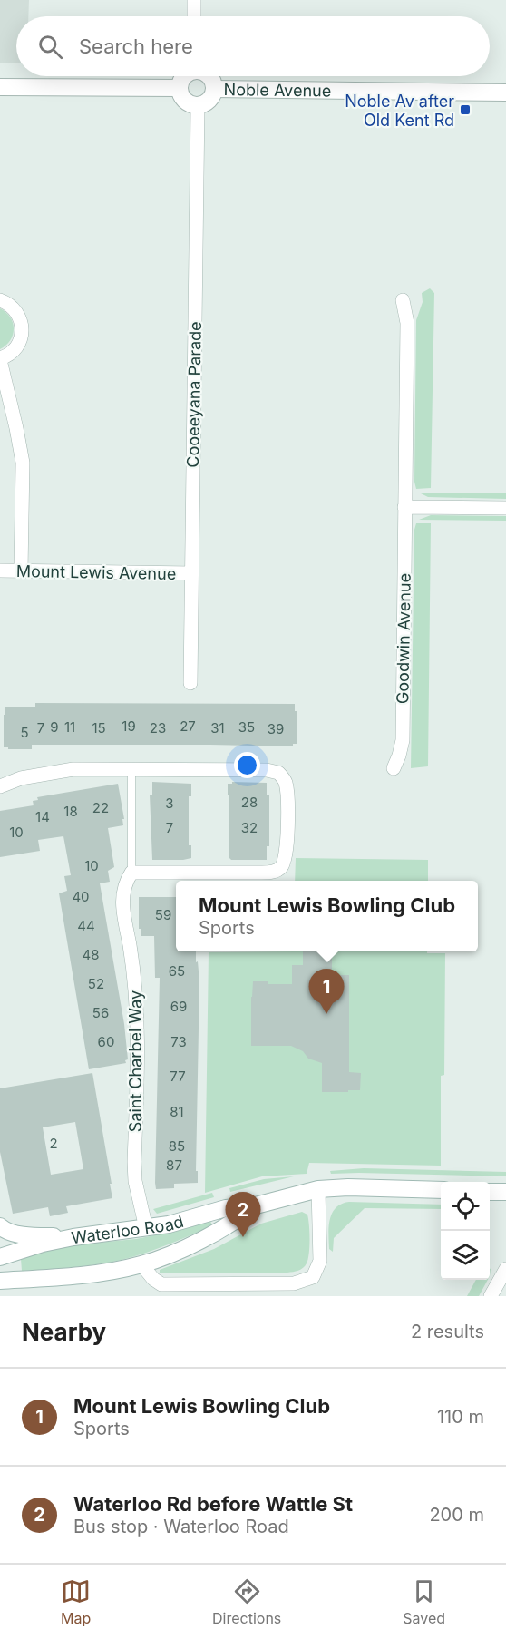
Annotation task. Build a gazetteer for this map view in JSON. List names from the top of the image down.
{
  "streets": {
    "main road": ["Noble Avenue", "Waterloo Road"],
    "street": [
      "Cooeeyana Parade",
      "Mount Lewis Avenue",
      "Goodwin Avenue",
      "Saint Charbel Way"
    ]
  },
  "crossings": [
    ["Cooeeyana Parade", "Mount Lewis Avenue"],
    ["Saint Charbel Way", "Waterloo Road"]
  ],
  "places": {
    "transit": ["Noble Av after Old Kent Rd"]
  },
  "house_numbers": [
    "19",
    "27",
    "9",
    "11",
    "35",
    "7",
    "15",
    "23",
    "31",
    "39",
    "5",
    "28",
    "3",
    "22",
    "18",
    "14",
    "7",
    "32",
    "10",
    "10",
    "40",
    "59",
    "44",
    "48",
    "65",
    "52",
    "69",
    "56",
    "60",
    "73",
    "77",
    "81",
    "2",
    "85",
    "87"
  ],
  "page": {
    "search": "Search here",
    "popup": ["Mount Lewis Bowling Club", "Sports"],
    "pins": ["1", "2"],
    "heading": ["Nearby", "2 results"],
    "list": [
      {
        "mark": "1",
        "name": "Mount Lewis Bowling Club",
        "note": "Sports",
        "value": "110 m"
      },
      {
        "mark": "2",
        "name": "Waterloo Rd before Wattle St",
        "note": "Bus stop · Waterloo Road",
        "value": "200 m"
      }
    ],
    "nav": ["Map", "Directions", "Saved"]
  }
}
